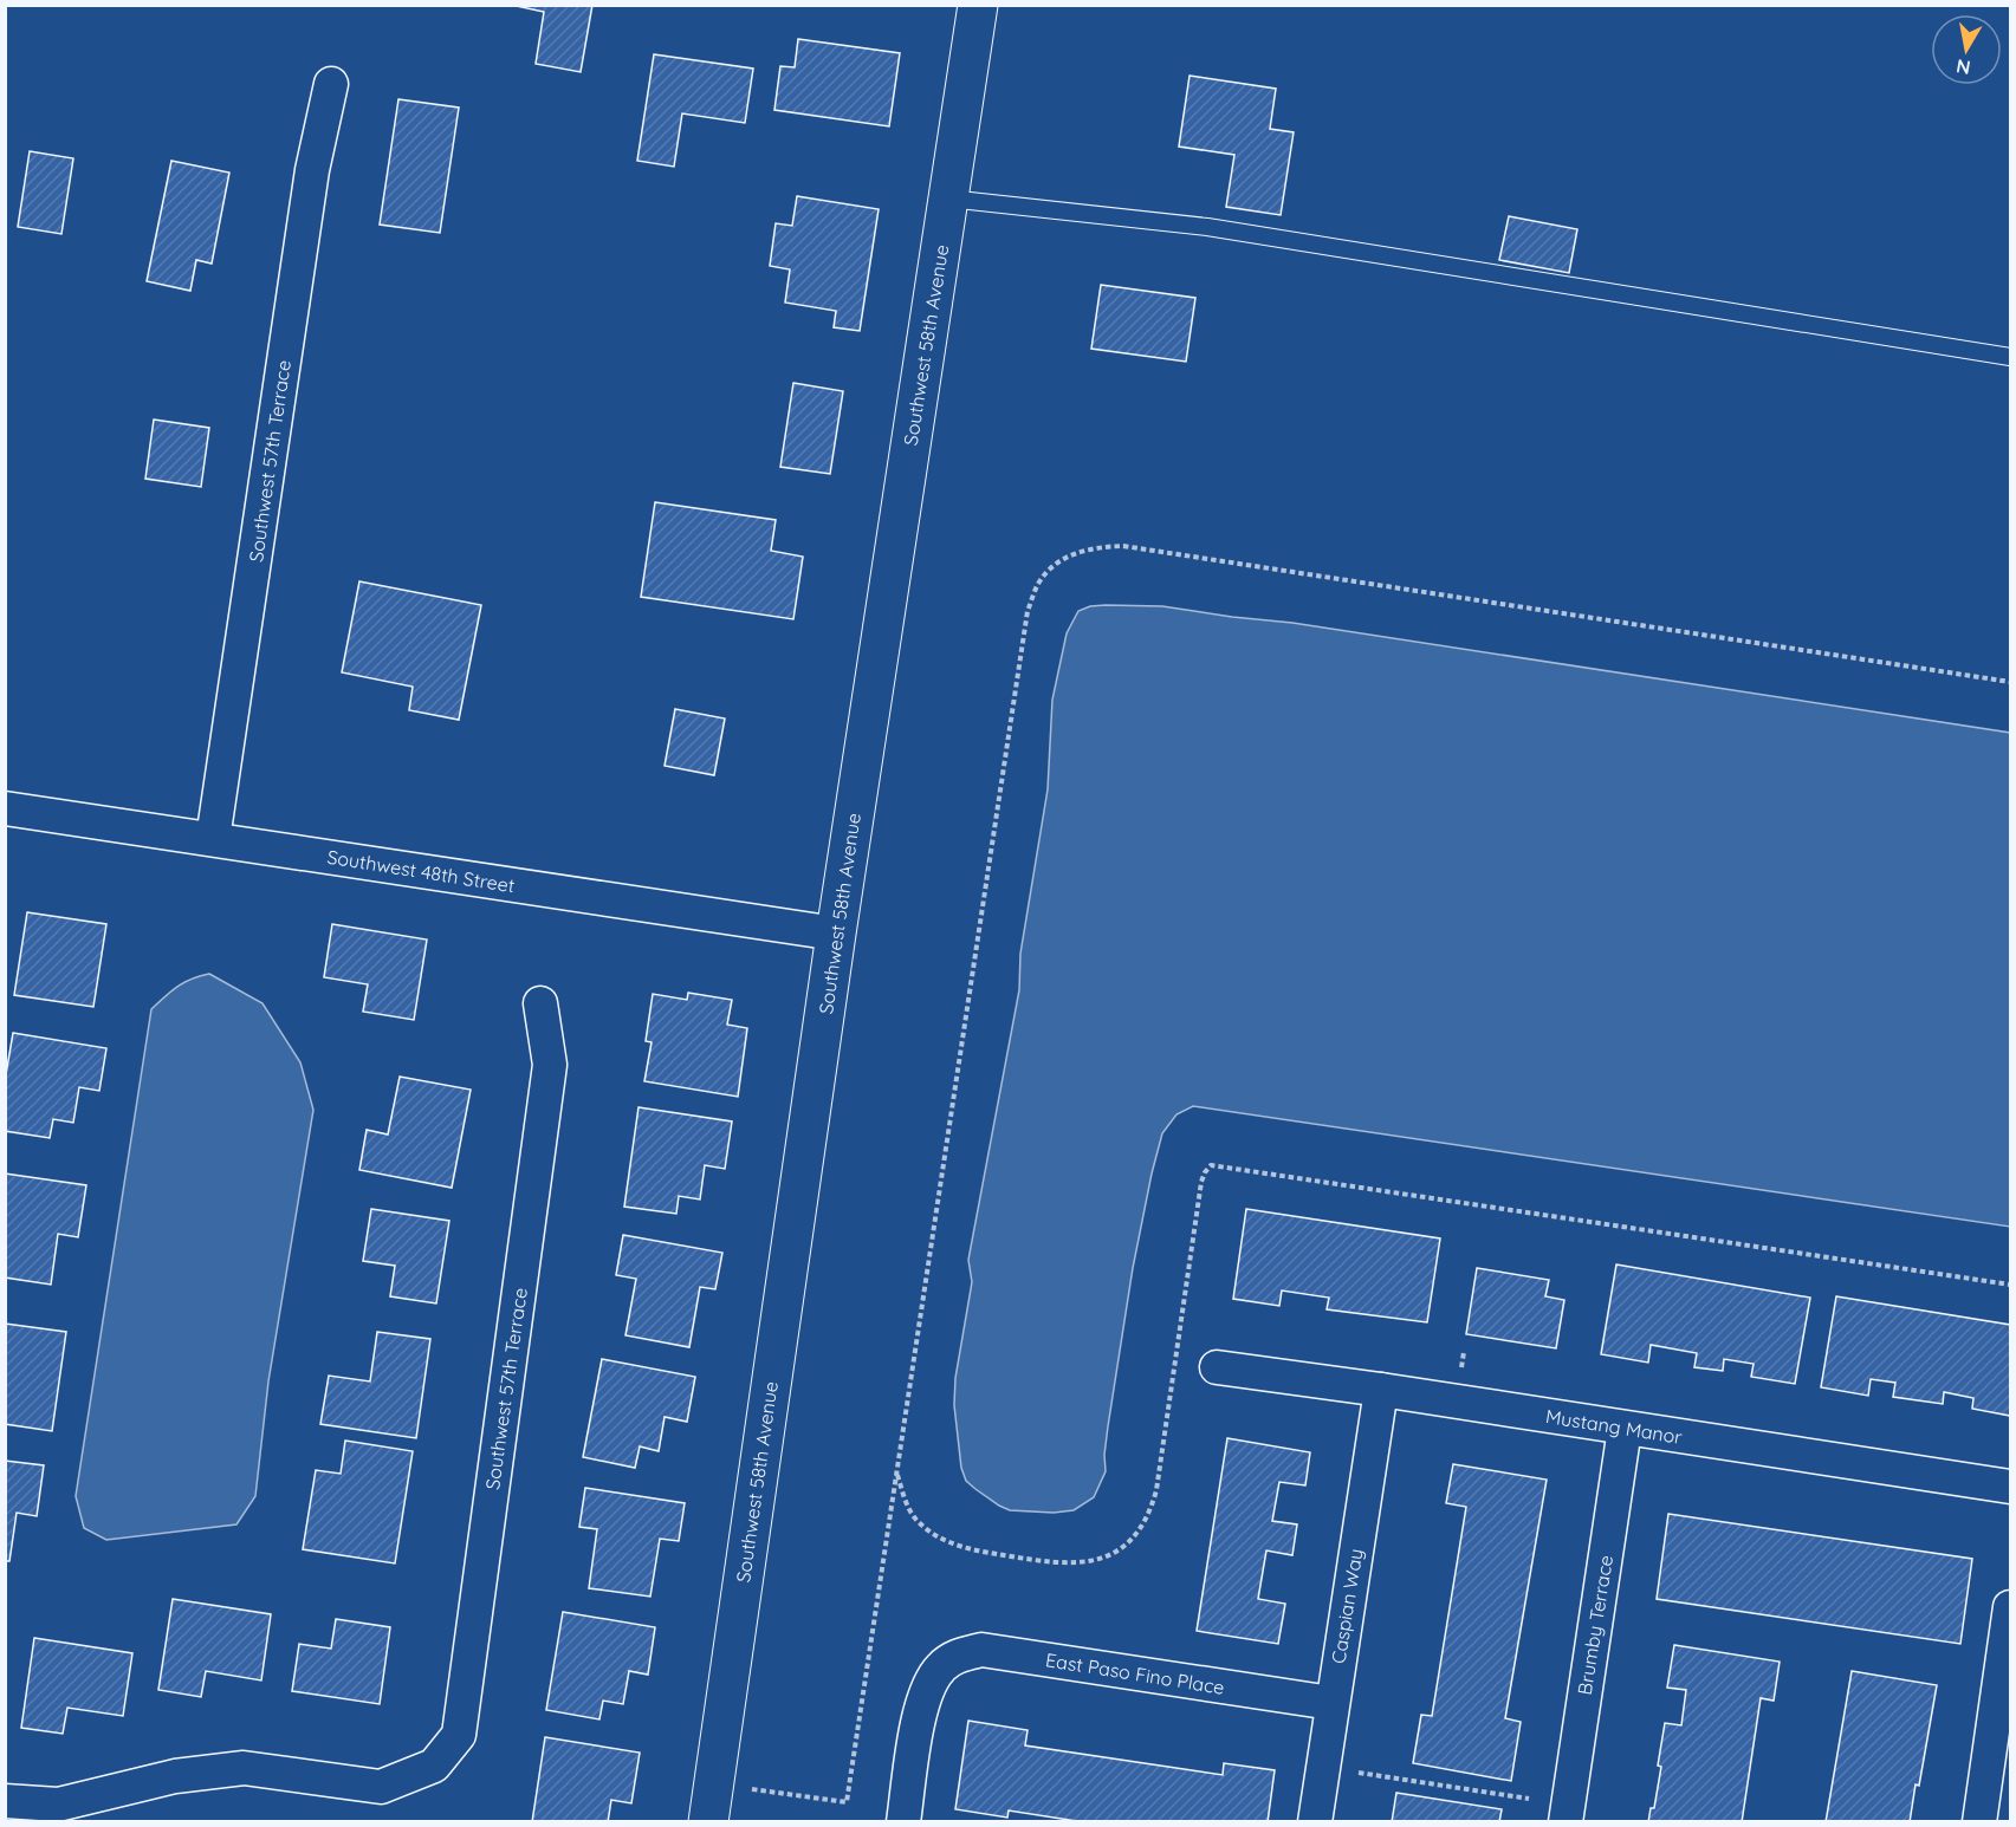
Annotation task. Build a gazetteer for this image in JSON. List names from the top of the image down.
{
  "streets": {
    "street": [
      "Southwest 58th Avenue",
      "Southwest 57th Terrace",
      "Southwest 48th Street",
      "Mustang Manor",
      "Caspian Way",
      "Brumby Terrace",
      "East Paso Fino Place"
    ]
  },
  "crossings": [
    ["Southwest 58th Avenue", "Southwest 48th Street"],
    ["Southwest 57th Terrace", "Southwest 48th Street"],
    ["Mustang Manor", "Caspian Way"],
    ["Mustang Manor", "Brumby Terrace"],
    ["Caspian Way", "East Paso Fino Place"]
  ],
  "north": "bottom"
}
